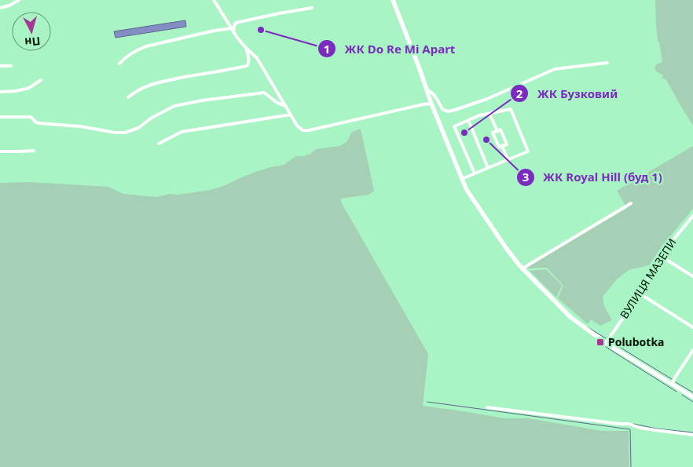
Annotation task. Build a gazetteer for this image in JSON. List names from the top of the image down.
{
  "streets": {
    "street": ["ВУЛИЦЯ МАЗЕПИ"]
  },
  "places": {
    "other": ["ЖК Do Re Mi Apart", "ЖК Бузковий", "ЖК Royal Hill (буд 1)"],
    "transit": ["Polubotka"]
  },
  "north": "bottom"
}
